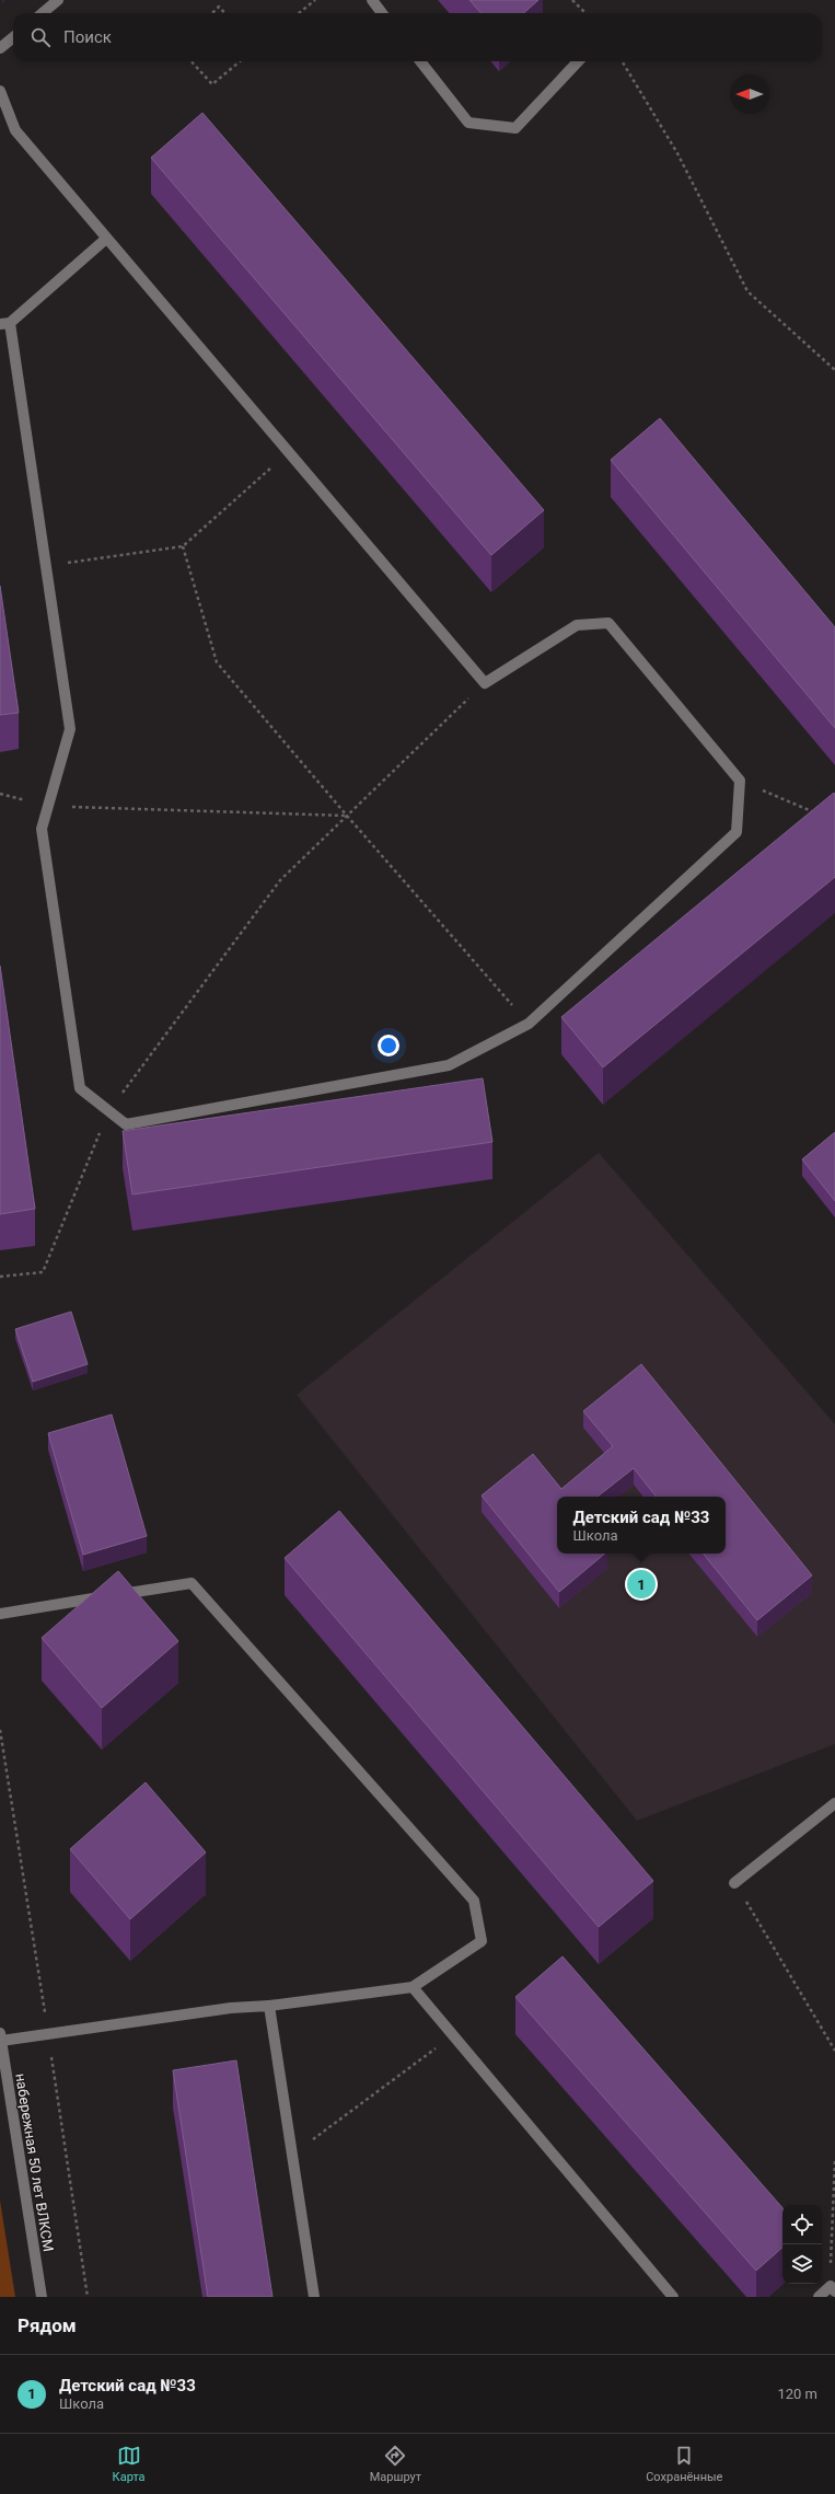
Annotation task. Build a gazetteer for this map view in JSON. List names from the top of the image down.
{
  "streets": {
    "street": ["набережная 50 лет ВЛКСМ"]
  },
  "north": "left",
  "page": {
    "search": "Поиск",
    "popup": ["Детский сад №33", "Школа"],
    "pins": "1",
    "heading": "Рядом",
    "list": [
      {
        "mark": "1",
        "name": "Детский сад №33",
        "note": "Школа",
        "value": "120 m"
      }
    ],
    "nav": ["Карта", "Маршрут", "Сохранённые"]
  }
}
